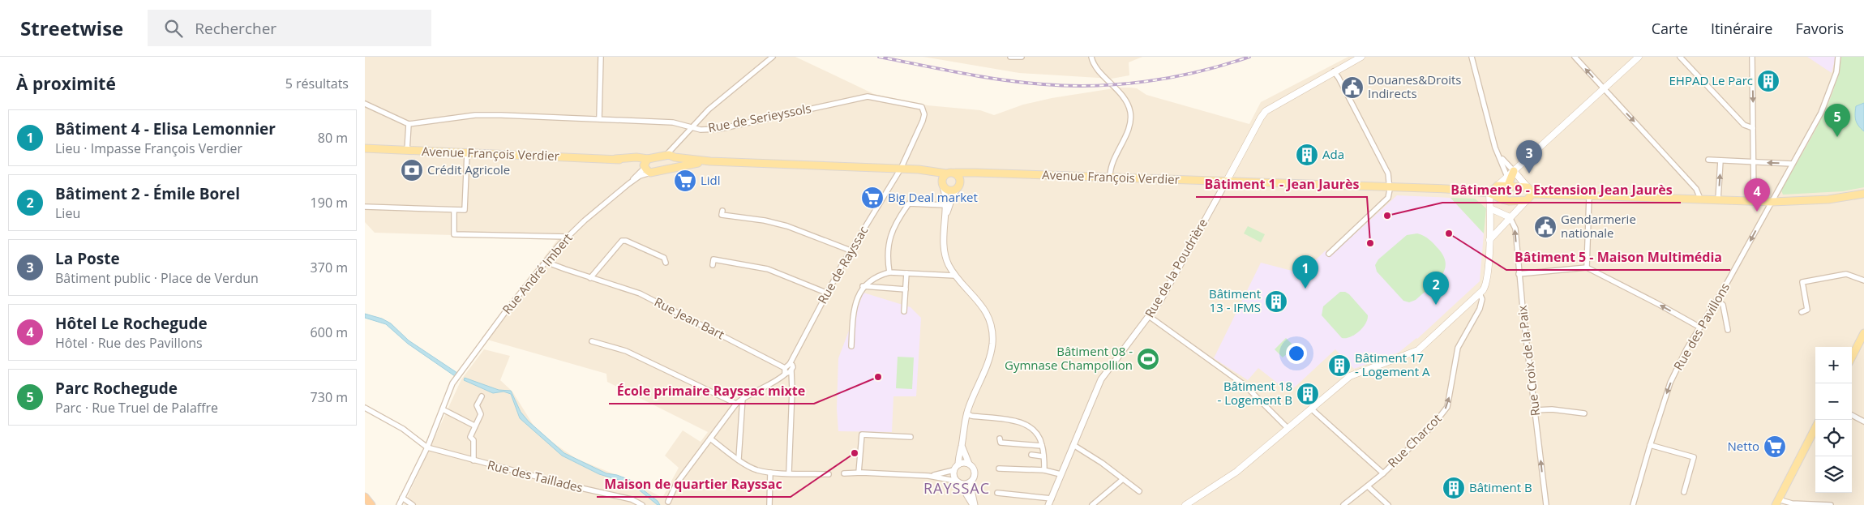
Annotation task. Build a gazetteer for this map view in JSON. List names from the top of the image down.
{
  "streets": {
    "main road": ["Avenue François Verdier"],
    "street": [
      "Rue de Serieyssols",
      "Rue de Rayssac",
      "Rue de la Poudrière",
      "Rue André Imbert",
      "Rue Jean Bart",
      "Rue des Pavillons",
      "Rue Croix de la Paix",
      "Rue Charcot",
      "Rue des Taillades"
    ]
  },
  "crossings": [
    ["Rue de Serieyssols", "Rue de Rayssac"],
    ["Avenue François Verdier", "Rue de la Poudrière"],
    ["Avenue François Verdier", "Rue André Imbert"],
    ["Rue de Rayssac", "Rue Jean Bart"],
    ["Rue André Imbert", "Rue Jean Bart"],
    ["Rue André Imbert", "Rue des Taillades"]
  ],
  "one_way": ["Rue des Pavillons", "Rue Croix de la Paix", "Rue Charcot"],
  "districts": ["RAYSSAC"],
  "places": {
    "building": [
      "EHPAD Le Parc",
      "Ada",
      "Bâtiment 13 - IFMS",
      "Bâtiment 17 - Logement A",
      "Bâtiment 18 - Logement B",
      "Bâtiment B"
    ],
    "public building": ["Douanes&Droits Indirects", "Gendarmerie nationale"],
    "bank": ["Crédit Agricole"],
    "supermarket": ["Lidl", "Big Deal market", "Netto"],
    "other": [
      "Bâtiment 9 - Extension Jean Jaurès",
      "Bâtiment 5 - Maison Multimédia",
      "Bâtiment 1 - Jean Jaurès",
      "École primaire Rayssac mixte",
      "Maison de quartier Rayssac"
    ],
    "sports": ["Bâtiment 08 - Gymnase Champollion"]
  },
  "page": {
    "header": "Streetwise",
    "search": "Rechercher",
    "nav": ["Carte", "Itinéraire", "Favoris"],
    "heading": ["À proximité", "5 résultats"],
    "pins": [
      "5",
      "3",
      "4",
      "1",
      "2"
    ],
    "list": [
      {
        "mark": "1",
        "name": "Bâtiment 4 - Elisa Lemonnier",
        "note": "Lieu · Impasse François Verdier",
        "value": "80 m"
      },
      {
        "mark": "2",
        "name": "Bâtiment 2 - Émile Borel",
        "note": "Lieu",
        "value": "190 m"
      },
      {
        "mark": "3",
        "name": "La Poste",
        "note": "Bâtiment public · Place de Verdun",
        "value": "370 m"
      },
      {
        "mark": "4",
        "name": "Hôtel Le Rochegude",
        "note": "Hôtel · Rue des Pavillons",
        "value": "600 m"
      },
      {
        "mark": "5",
        "name": "Parc Rochegude",
        "note": "Parc · Rue Truel de Palaffre",
        "value": "730 m"
      }
    ],
    "map_buttons": ["+", "−"]
  }
}
